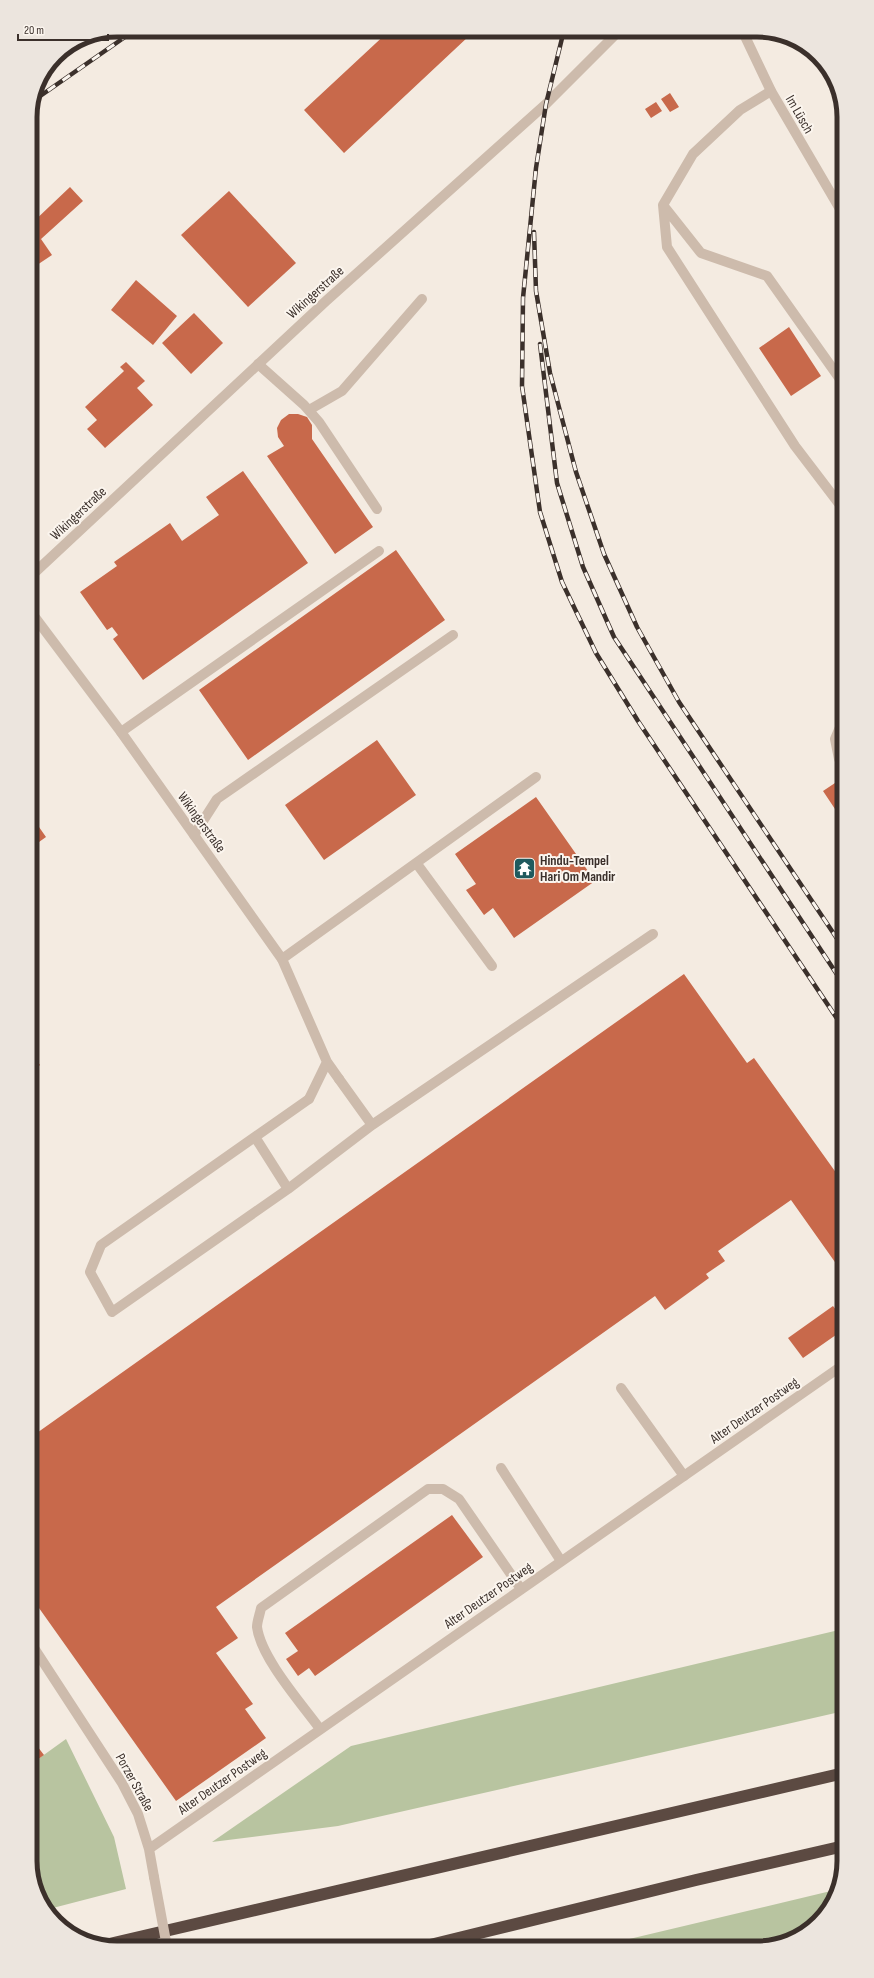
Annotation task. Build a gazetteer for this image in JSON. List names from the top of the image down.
{
  "streets": {
    "street": [
      "Im Lüsch",
      "Wikingerstraße",
      "Alter Deutzer Postweg",
      "Porzer Straße"
    ]
  },
  "crossings": [
    ["Alter Deutzer Postweg", "Porzer Straße"]
  ],
  "places": {
    "temple": ["Hindu-Tempel Hari Om Mandir"]
  },
  "scale_bar": "20 m"
}
